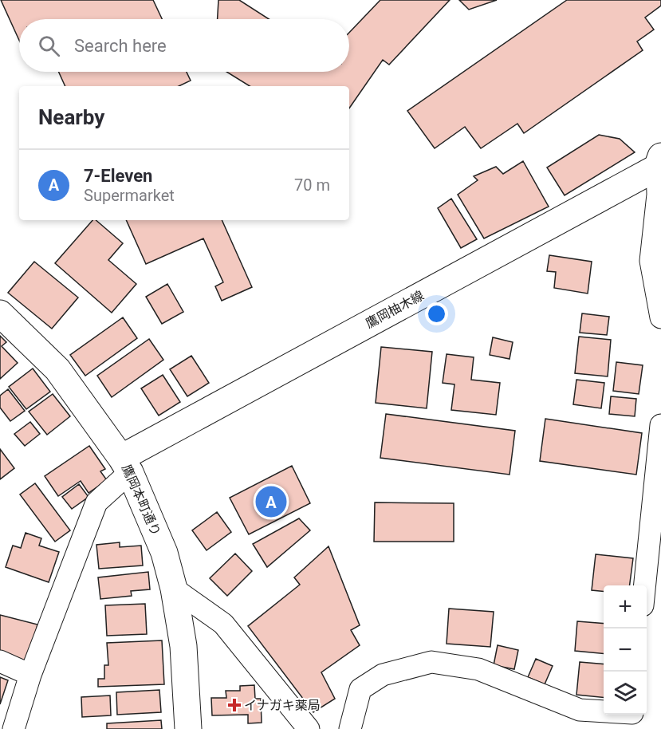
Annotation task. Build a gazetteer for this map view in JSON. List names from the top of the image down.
{
  "streets": {
    "main road": ["鷹岡柚木線", "鷹岡本町通り"]
  },
  "crossings": [
    ["鷹岡柚木線", "鷹岡本町通り"]
  ],
  "places": {
    "health": ["イナガキ薬局"]
  },
  "page": {
    "search": "Search here",
    "heading": "Nearby",
    "list": [
      {
        "mark": "A",
        "name": "7-Eleven",
        "note": "Supermarket",
        "value": "70 m"
      }
    ],
    "pins": "A",
    "map_buttons": ["+", "−"]
  }
}
